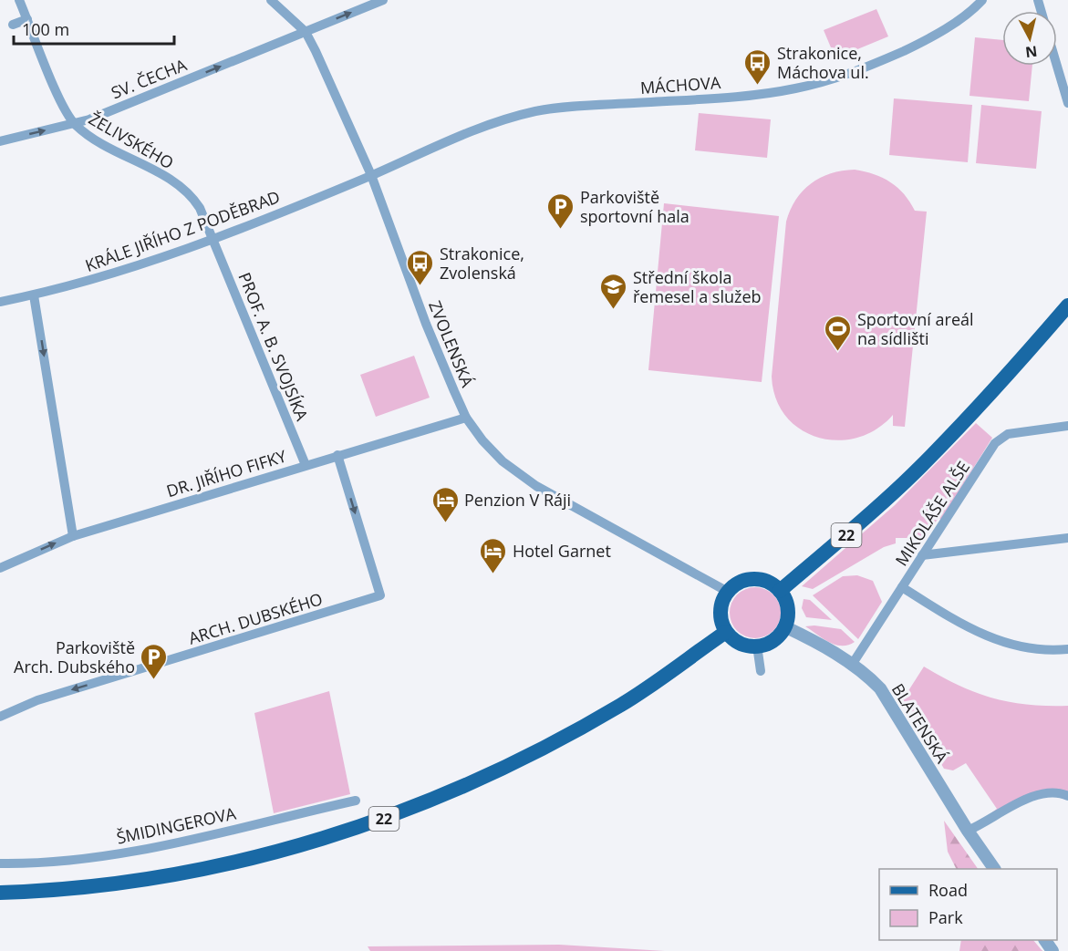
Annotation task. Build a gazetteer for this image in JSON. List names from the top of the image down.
{
  "streets": {
    "main road": ["22"],
    "street": [
      "SV. ČECHA",
      "MÁCHOVA",
      "ŽELIVSKÉHO",
      "KRÁLE JIŘÍHO Z PODĚBRAD",
      "ZVOLENSKÁ",
      "PROF. A. B. SVOJSÍKA",
      "DR. JIŘÍHO FIFKY",
      "MIKOLÁŠE ALŠE",
      "ARCH. DUBSKÉHO",
      "BLATENSKÁ",
      "ŠMIDINGEROVA"
    ]
  },
  "crossings": [
    ["SV. ČECHA", "ŽELIVSKÉHO"],
    ["SV. ČECHA", "ZVOLENSKÁ"],
    ["MÁCHOVA", "KRÁLE JIŘÍHO Z PODĚBRAD"],
    ["MÁCHOVA", "ZVOLENSKÁ"],
    ["ŽELIVSKÉHO", "KRÁLE JIŘÍHO Z PODĚBRAD"],
    ["ŽELIVSKÉHO", "PROF. A. B. SVOJSÍKA"],
    ["KRÁLE JIŘÍHO Z PODĚBRAD", "ZVOLENSKÁ"],
    ["KRÁLE JIŘÍHO Z PODĚBRAD", "PROF. A. B. SVOJSÍKA"],
    ["ZVOLENSKÁ", "DR. JIŘÍHO FIFKY"],
    ["ZVOLENSKÁ", "22"],
    ["ZVOLENSKÁ", "BLATENSKÁ"],
    ["PROF. A. B. SVOJSÍKA", "DR. JIŘÍHO FIFKY"],
    ["DR. JIŘÍHO FIFKY", "ARCH. DUBSKÉHO"],
    ["MIKOLÁŠE ALŠE", "BLATENSKÁ"],
    ["22", "BLATENSKÁ"]
  ],
  "one_way": ["SV. ČECHA"],
  "places": {
    "bus stop": ["Strakonice, Máchova ul.", "Strakonice, Zvolenská"],
    "parking": ["Parkoviště sportovní hala", "Parkoviště Arch. Dubského"],
    "school or university": ["Střední škola řemesel a služeb"],
    "sports": ["Sportovní areál na sídlišti"],
    "hotel": ["Penzion V Ráji", "Hotel Garnet"]
  },
  "legend": ["Road", "Park"],
  "scale_bar": "100 m",
  "north": "bottom"
}
